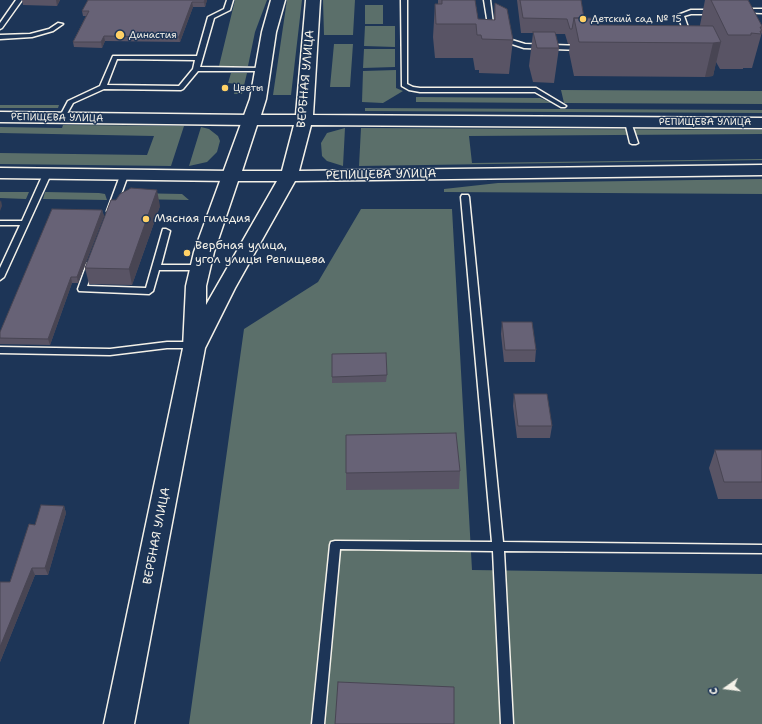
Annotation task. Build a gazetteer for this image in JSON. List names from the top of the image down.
{
  "streets": {
    "main road": ["ВЕРБНАЯ УЛИЦА", "РЕПИЩЕВА УЛИЦА"]
  },
  "crossings": [
    ["ВЕРБНАЯ УЛИЦА", "РЕПИЩЕВА УЛИЦА"]
  ],
  "places": [
    "Детский сад № 15",
    "Династия",
    "Цветы",
    "Мясная гильдия",
    "Вербная улица, угол улицы Репищева"
  ],
  "north": "left"
}
